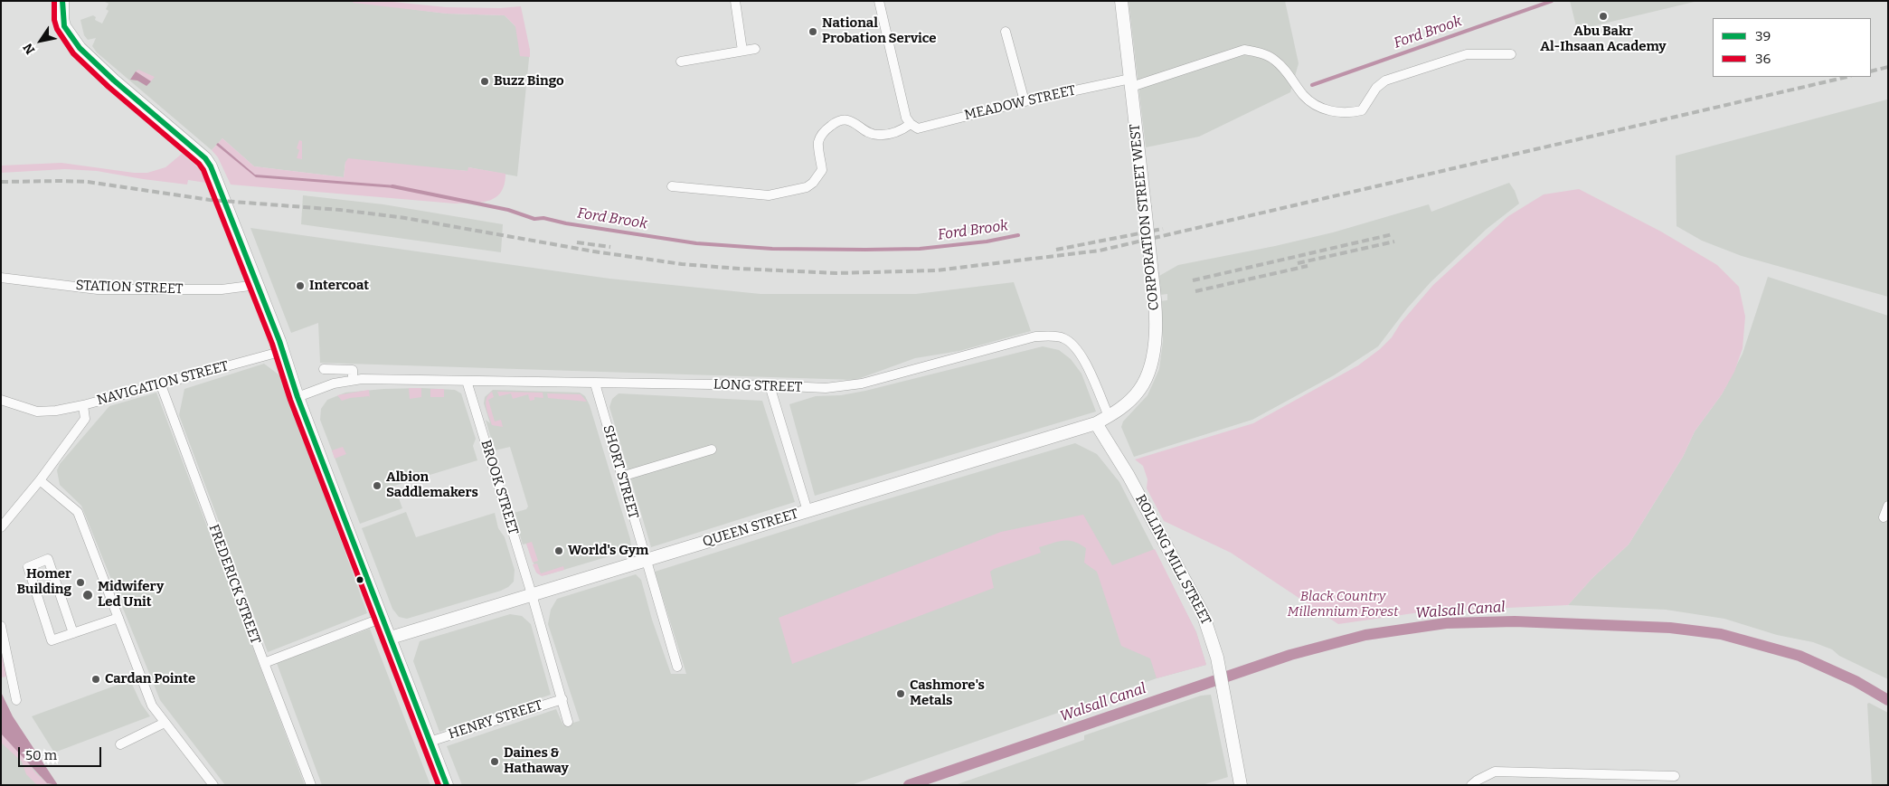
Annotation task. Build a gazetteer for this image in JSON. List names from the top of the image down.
{
  "streets": {
    "street": [
      "MEADOW STREET",
      "CORPORATION STREET WEST",
      "STATION STREET",
      "NAVIGATION STREET",
      "LONG STREET",
      "SHORT STREET",
      "BROOK STREET",
      "QUEEN STREET",
      "ROLLING MILL STREET",
      "FREDERICK STREET",
      "HENRY STREET"
    ]
  },
  "crossings": [
    ["MEADOW STREET", "CORPORATION STREET WEST"],
    ["CORPORATION STREET WEST", "LONG STREET"],
    ["CORPORATION STREET WEST", "QUEEN STREET"],
    ["NAVIGATION STREET", "FREDERICK STREET"],
    ["LONG STREET", "SHORT STREET"],
    ["LONG STREET", "BROOK STREET"],
    ["LONG STREET", "QUEEN STREET"],
    ["SHORT STREET", "QUEEN STREET"],
    ["BROOK STREET", "QUEEN STREET"],
    ["BROOK STREET", "HENRY STREET"],
    ["QUEEN STREET", "ROLLING MILL STREET"]
  ],
  "water": ["Ford Brook", "Walsall Canal"],
  "parks": ["Black Country Millennium Forest"],
  "places": [
    "Abu Bakr Al-Ihsaan Academy",
    "National Probation Service",
    "Buzz Bingo",
    "Intercoat",
    "Albion Saddlemakers",
    "World's Gym",
    "Homer Building",
    "Midwifery Led Unit",
    "Cardan Pointe",
    "Cashmore's Metals",
    "Daines & Hathaway"
  ],
  "lines": ["transit line 39", "transit line 36"],
  "legend": ["39", "36"],
  "scale_bar": "50 m",
  "north": "bottom left"
}
